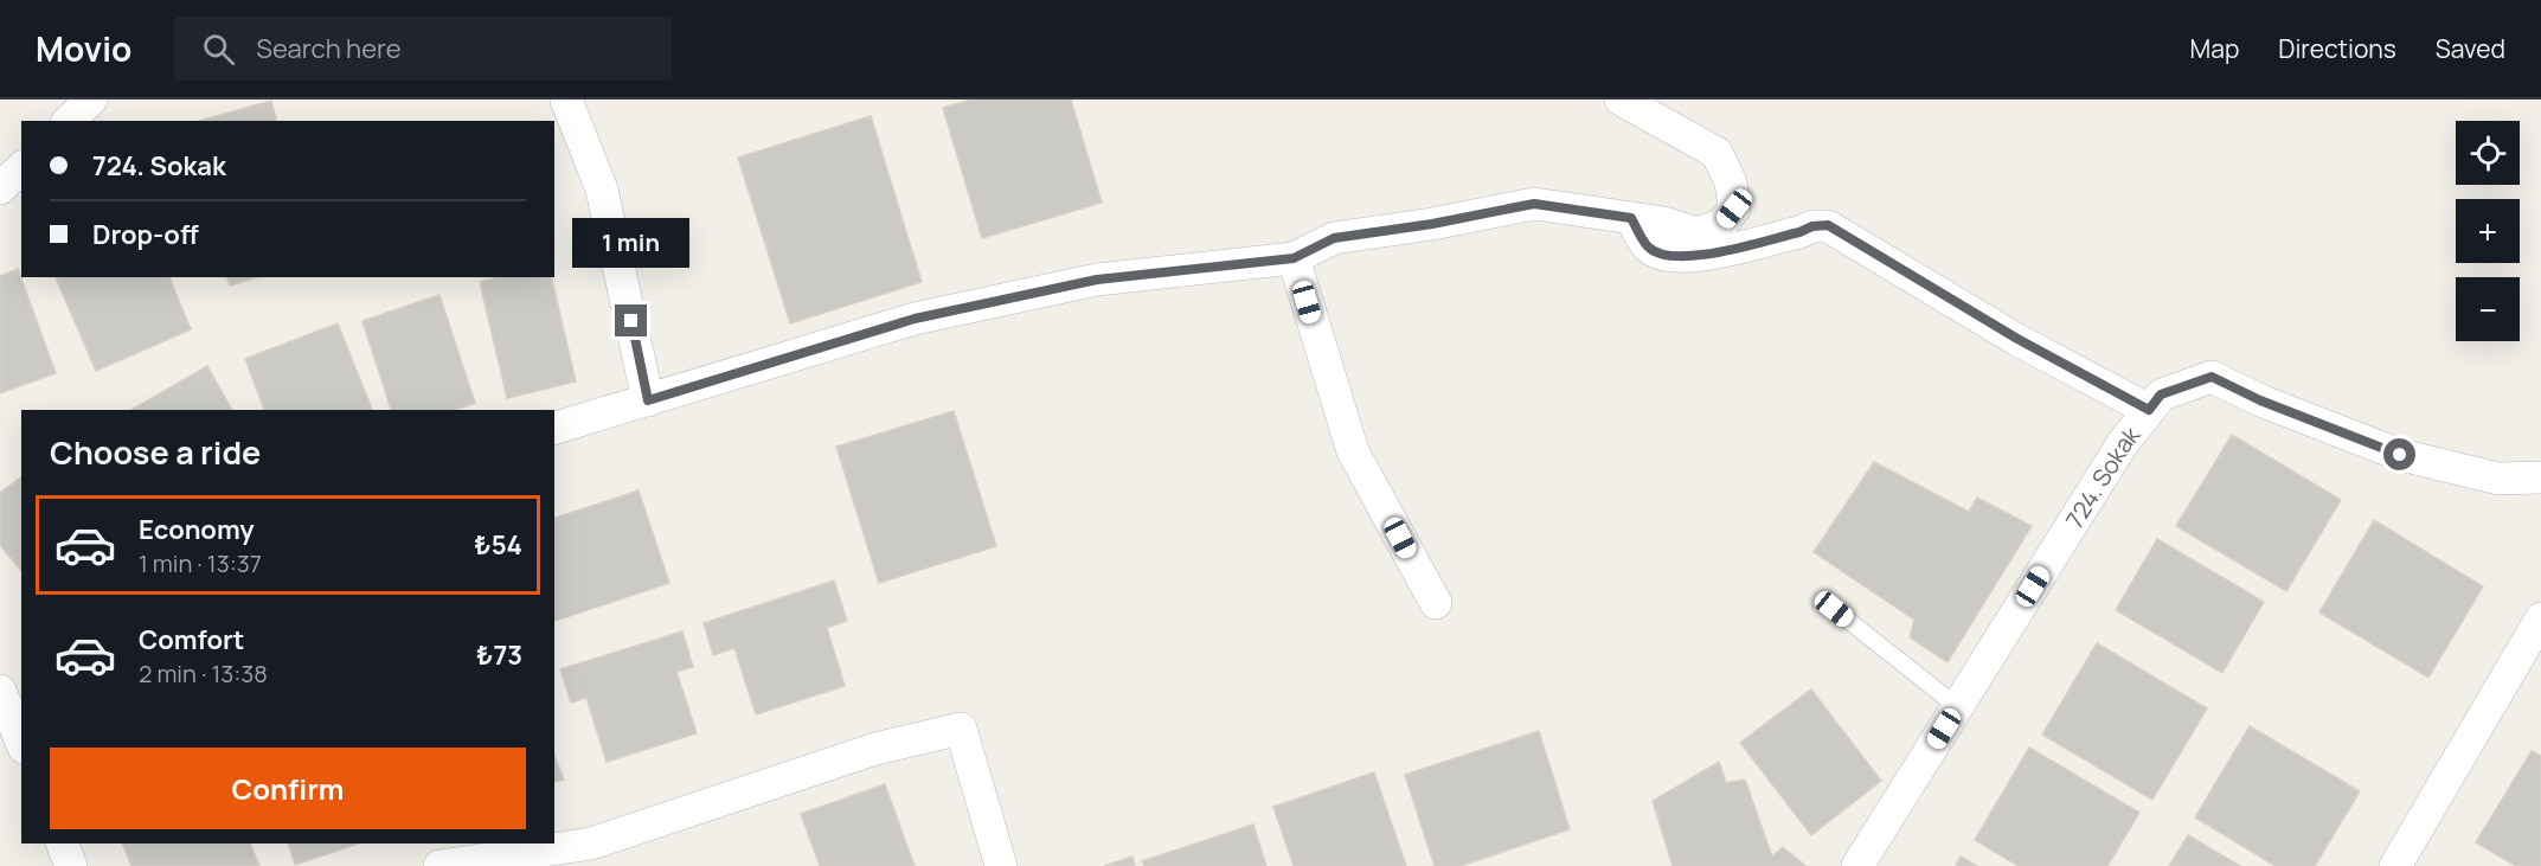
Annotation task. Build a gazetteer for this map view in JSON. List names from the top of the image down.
{
  "streets": {
    "street": ["724. Sokak"]
  },
  "page": {
    "header": "Movio",
    "search": "Search here",
    "nav": ["Map", "Directions", "Saved"],
    "map_buttons": ["+", "−"],
    "banner": ["724. Sokak", "Drop-off"],
    "bubble": "1 min",
    "heading": "Choose a ride",
    "list": [
      {
        "name": "Economy",
        "note": "1 min · 13:37",
        "value": "₺54"
      },
      {
        "name": "Comfort",
        "note": "2 min · 13:38",
        "value": "₺73"
      }
    ],
    "buttons": "Confirm"
  }
}
